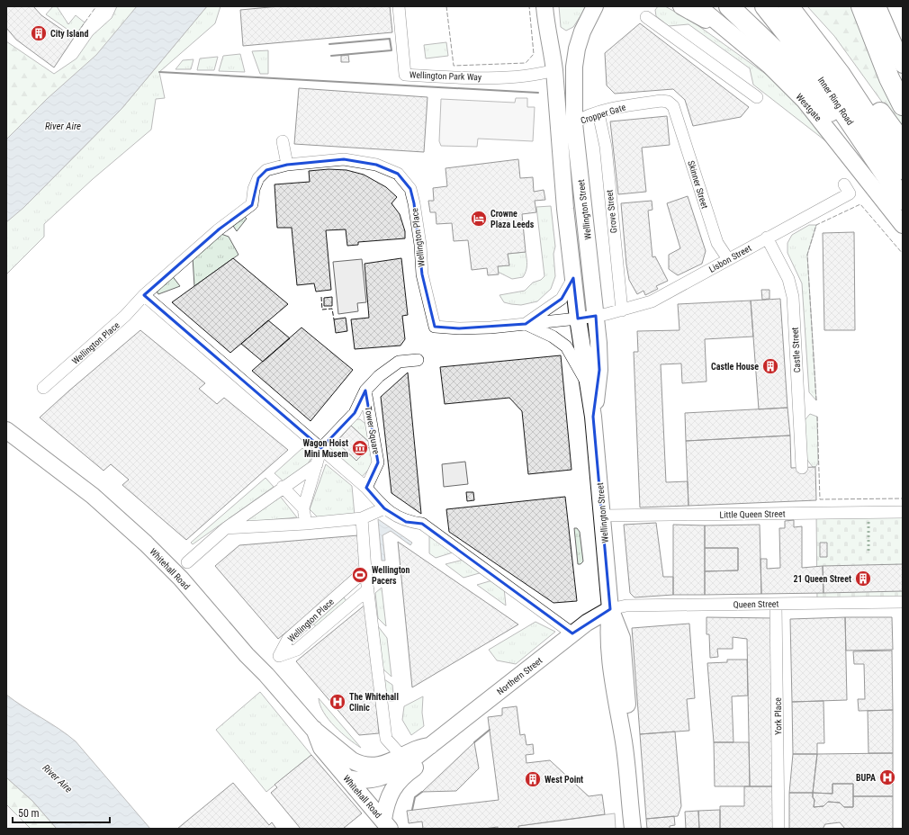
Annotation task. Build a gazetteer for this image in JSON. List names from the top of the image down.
{
  "streets": {
    "highway": ["Inner Ring Road"],
    "street": [
      "Wellington Park Way",
      "Westgate",
      "Cropper Gate",
      "Skinner Street",
      "Wellington Street",
      "Grove Street",
      "Wellington Place",
      "Lisbon Street",
      "Castle Street",
      "Tower Square",
      "Little Queen Street",
      "Whitehall Road",
      "Queen Street",
      "Northern Street",
      "York Place"
    ]
  },
  "crossings": [
    ["Wellington Park Way", "Wellington Street"],
    ["Cropper Gate", "Skinner Street"],
    ["Cropper Gate", "Wellington Street"],
    ["Cropper Gate", "Grove Street"],
    ["Skinner Street", "Lisbon Street"],
    ["Wellington Street", "Wellington Place"],
    ["Wellington Street", "Lisbon Street"],
    ["Wellington Street", "Little Queen Street"],
    ["Wellington Street", "Queen Street"],
    ["Wellington Street", "Northern Street"],
    ["Grove Street", "Lisbon Street"],
    ["Wellington Place", "Lisbon Street"],
    ["Lisbon Street", "Castle Street"],
    ["Whitehall Road", "Northern Street"],
    ["Queen Street", "Northern Street"],
    ["Queen Street", "York Place"]
  ],
  "water": ["River Aire"],
  "places": {
    "building": [
      "City Island",
      "Castle House",
      "21 Queen Street",
      "West Point"
    ],
    "hotel": ["Crowne Plaza Leeds"],
    "museum": ["Wagon Hoist Mini Musem"],
    "sports": ["Wellington Pacers"],
    "hospital": ["The Whitehall Clinic", "BUPA"]
  },
  "scale_bar": "50 m"
}
